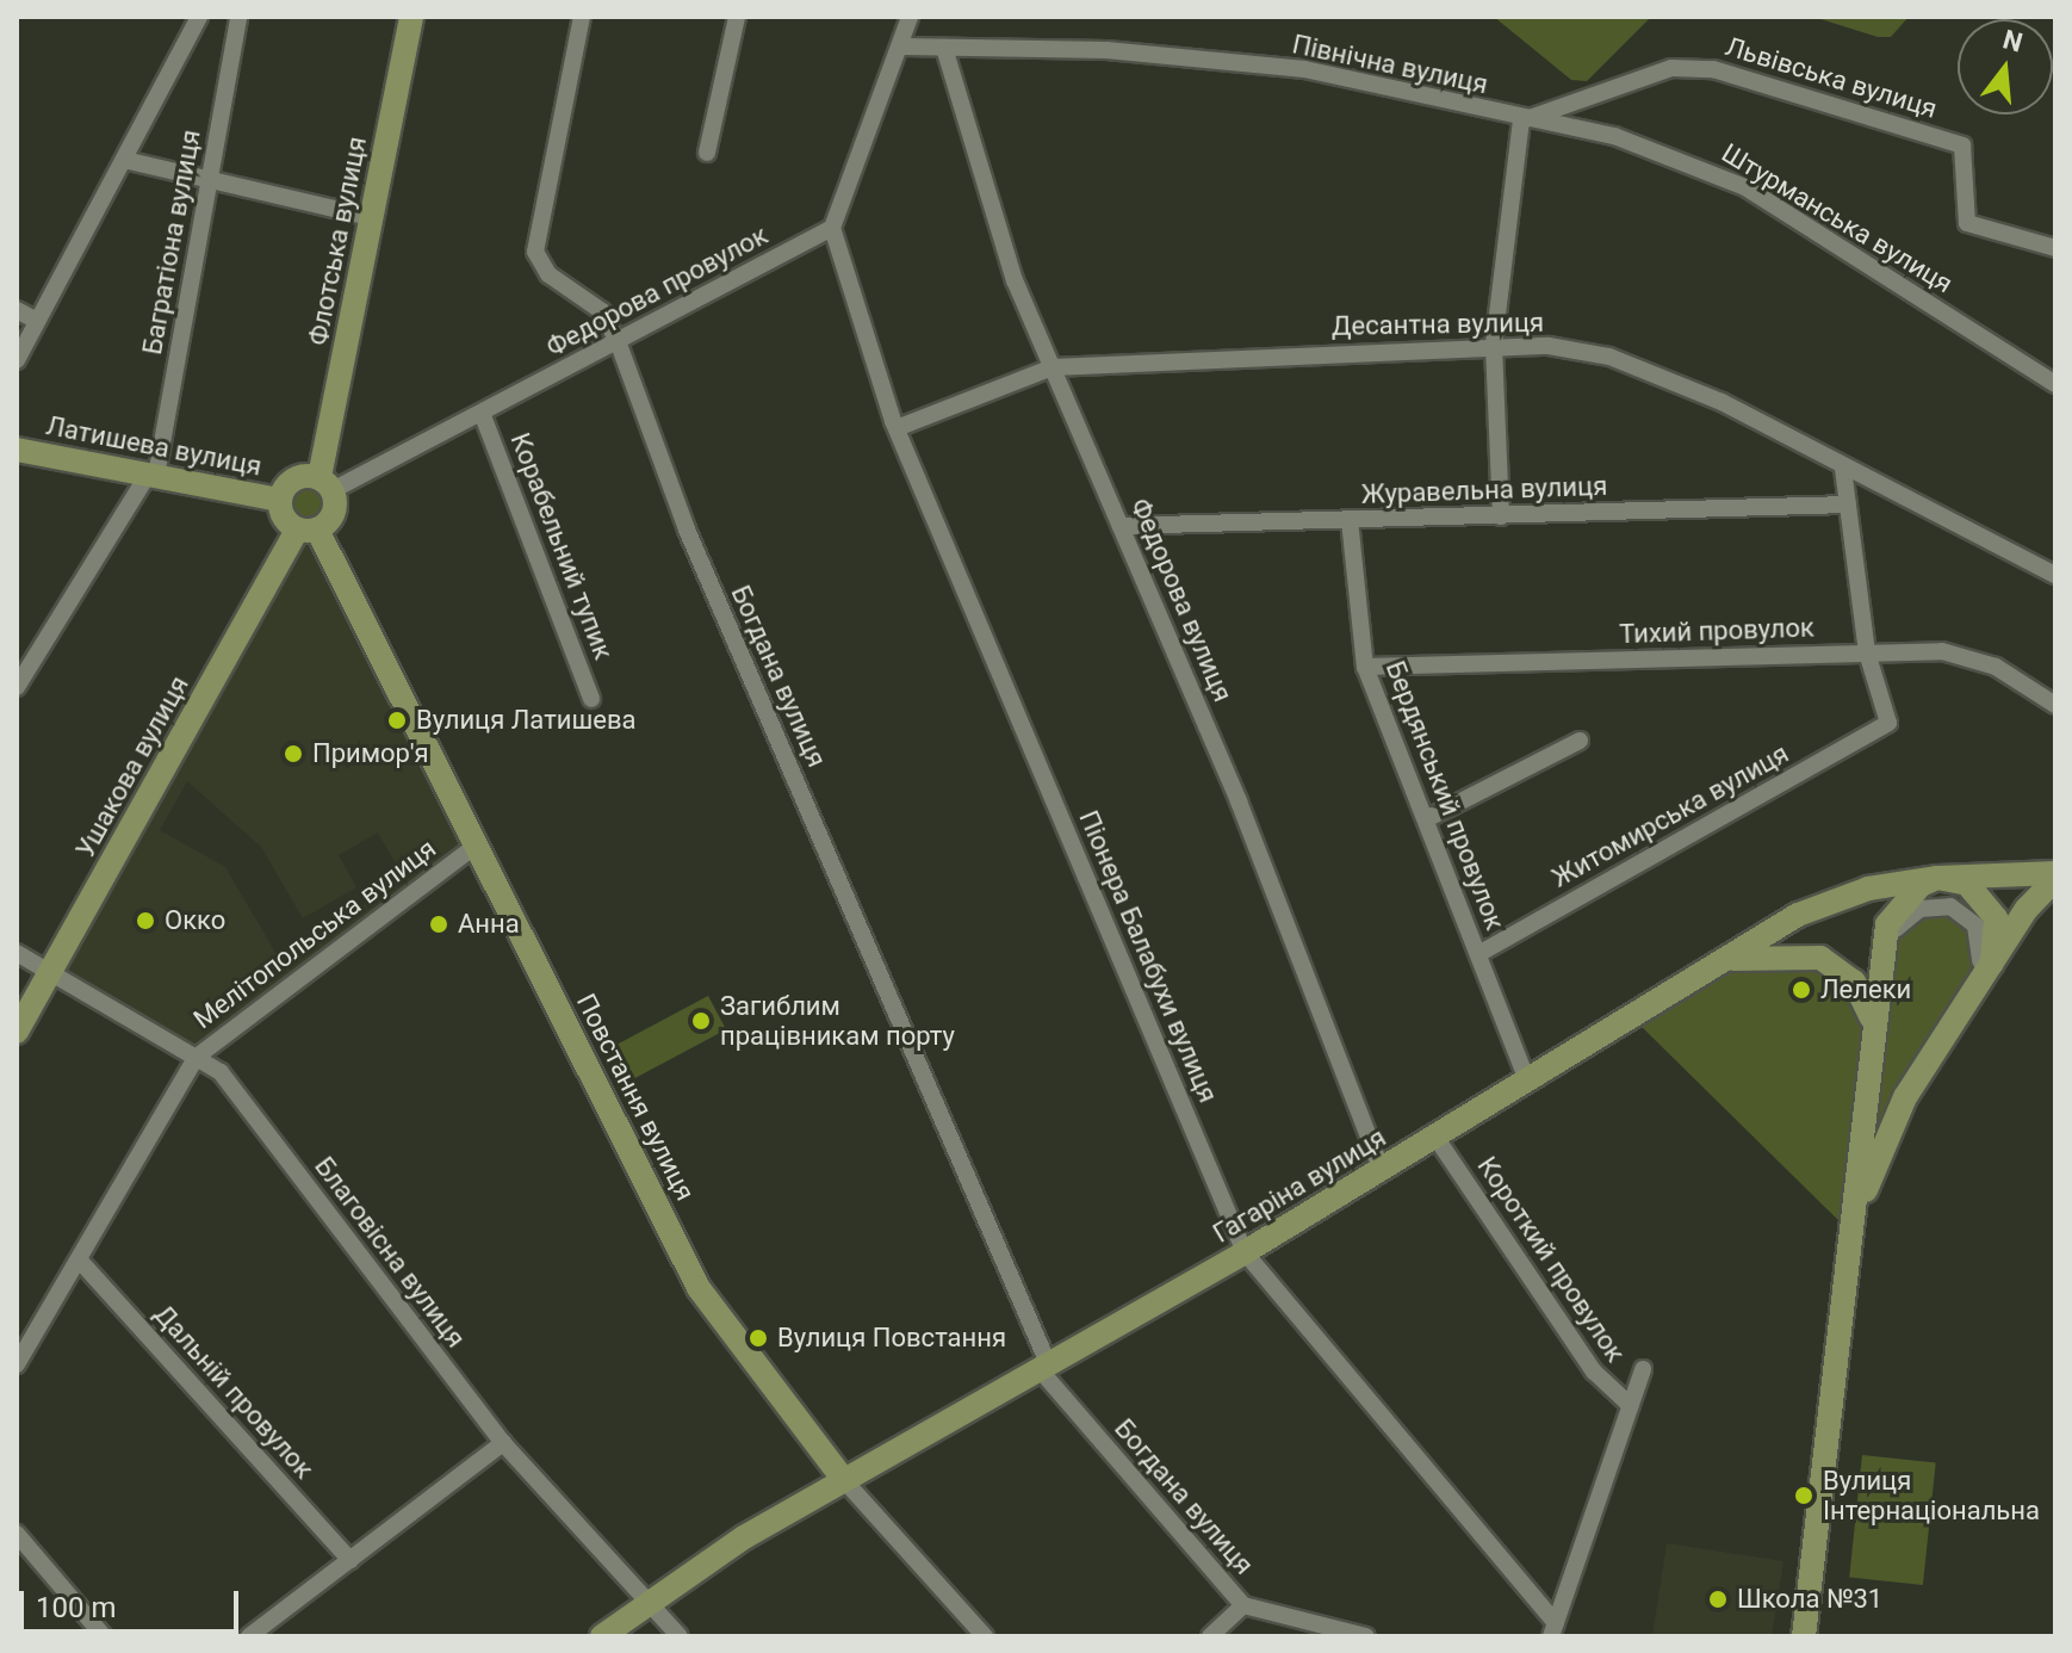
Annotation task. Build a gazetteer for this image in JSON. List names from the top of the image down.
{
  "streets": {
    "street": [
      "Північна вулиця",
      "Львівська вулиця",
      "Штурманська вулиця",
      "Флотська вулиця",
      "Багратіона вулиця",
      "Федорова провулок",
      "Десантна вулиця",
      "Латишева вулиця",
      "Журавельна вулиця",
      "Корабельний тупик",
      "Федорова вулиця",
      "Тихий провулок",
      "Богдана вулиця",
      "Ушакова вулиця",
      "Бердянський провулок",
      "Житомирська вулиця",
      "Мелітопольська вулиця",
      "Піонера Балабухи вулиця",
      "Повстання вулиця",
      "Гагаріна вулиця",
      "Благовісна вулиця",
      "Короткий провулок",
      "Дальній провулок"
    ]
  },
  "crossings": [
    ["Північна вулиця", "Львівська вулиця"],
    ["Північна вулиця", "Штурманська вулиця"],
    ["Північна вулиця", "Федорова вулиця"],
    ["Львівська вулиця", "Штурманська вулиця"],
    ["Флотська вулиця", "Федорова провулок"],
    ["Флотська вулиця", "Ушакова вулиця"],
    ["Флотська вулиця", "Повстання вулиця"],
    ["Багратіона вулиця", "Латишева вулиця"],
    ["Федорова провулок", "Корабельний тупик"],
    ["Федорова провулок", "Богдана вулиця"],
    ["Федорова провулок", "Піонера Балабухи вулиця"],
    ["Десантна вулиця", "Федорова вулиця"],
    ["Десантна вулиця", "Піонера Балабухи вулиця"],
    ["Латишева вулиця", "Повстання вулиця"],
    ["Журавельна вулиця", "Федорова вулиця"],
    ["Журавельна вулиця", "Бердянський провулок"],
    ["Федорова вулиця", "Гагаріна вулиця"],
    ["Тихий провулок", "Бердянський провулок"],
    ["Тихий провулок", "Житомирська вулиця"],
    ["Богдана вулиця", "Гагаріна вулиця"],
    ["Ушакова вулиця", "Повстання вулиця"],
    ["Ушакова вулиця", "Благовісна вулиця"],
    ["Бердянський провулок", "Житомирська вулиця"],
    ["Бердянський провулок", "Гагаріна вулиця"],
    ["Мелітопольська вулиця", "Повстання вулиця"],
    ["Мелітопольська вулиця", "Благовісна вулиця"],
    ["Мелітопольська вулиця", "Дальній провулок"],
    ["Піонера Балабухи вулиця", "Гагаріна вулиця"],
    ["Повстання вулиця", "Гагаріна вулиця"],
    ["Гагаріна вулиця", "Благовісна вулиця"],
    ["Гагаріна вулиця", "Короткий провулок"]
  ],
  "places": [
    "Вулиця Латишева",
    "Примор'я",
    "Окко",
    "Анна",
    "Лелеки",
    "Загиблим працівникам порту",
    "Вулиця Повстання",
    "Вулиця Інтернаціональна",
    "Школа №31"
  ],
  "scale_bar": "100 m",
  "north": "top"
}
